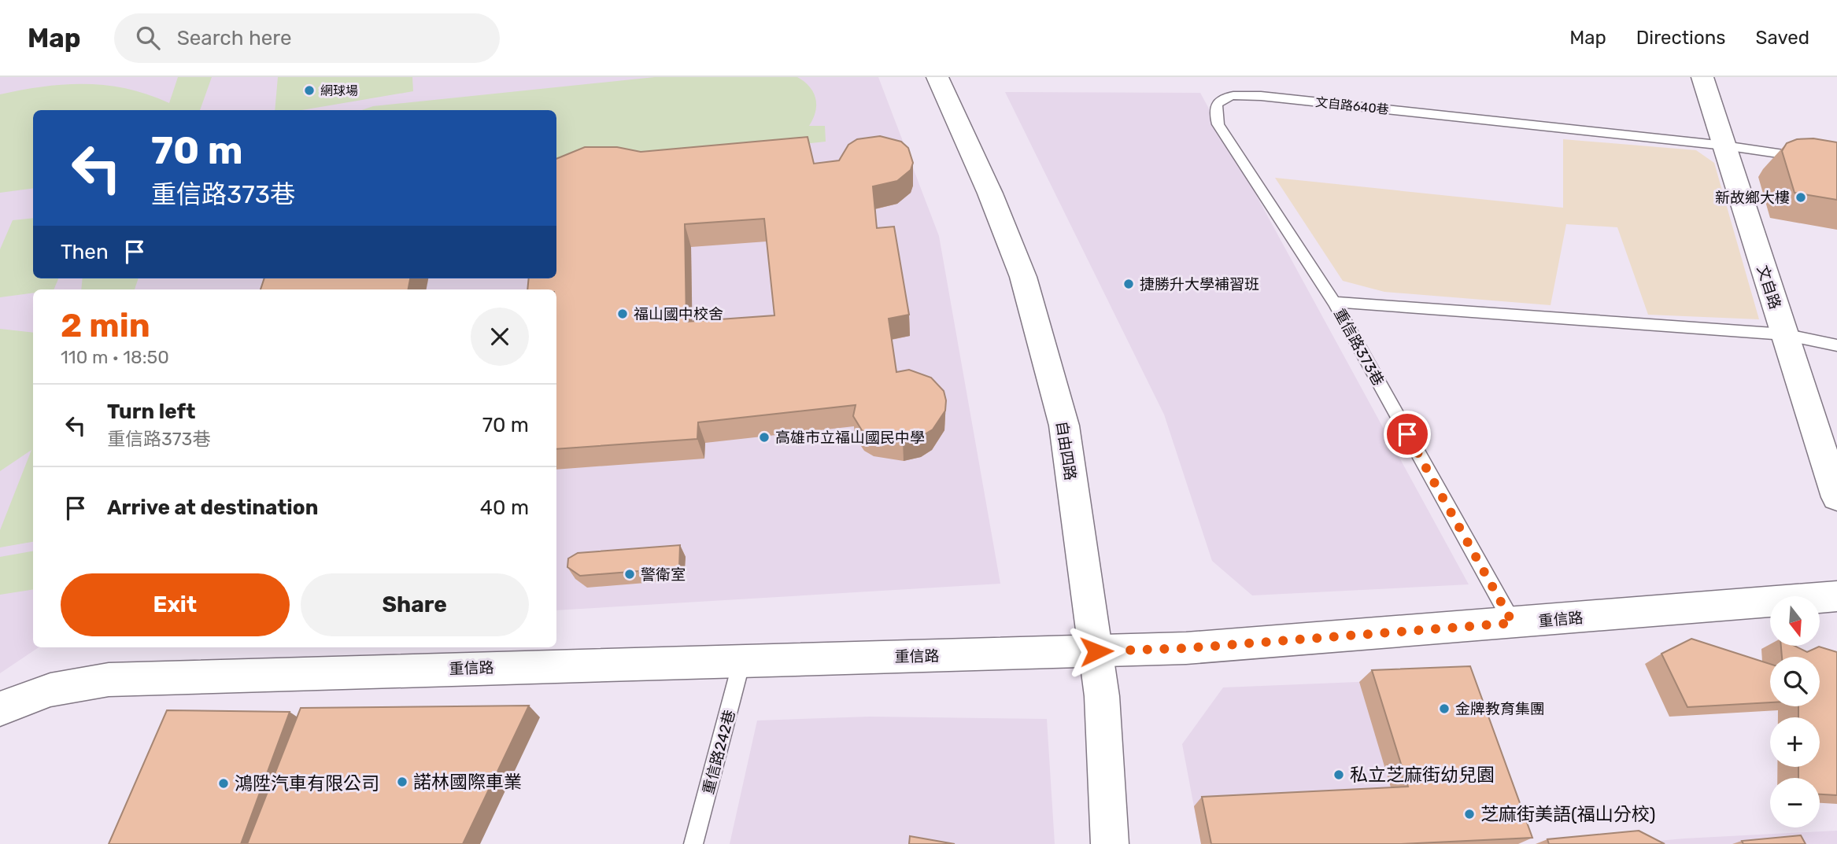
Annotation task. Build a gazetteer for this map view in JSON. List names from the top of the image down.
{
  "streets": {
    "street": ["文自路", "自由四路", "重信路"],
    "lane": ["文自路640巷", "重信路373巷", "重信路242巷"]
  },
  "crossings": [
    ["文自路640巷", "文自路"],
    ["文自路640巷", "重信路373巷"],
    ["重信路373巷", "重信路"],
    ["自由四路", "重信路"],
    ["重信路", "重信路242巷"]
  ],
  "places": [
    "網球場",
    "新故鄉大樓",
    "捷勝升大學補習班",
    "福山國中校舍",
    "高雄市立福山國民中學",
    "警衛室",
    "金牌教育集團",
    "私立芝麻街幼兒園",
    "諾林國際車業",
    "鴻陞汽車有限公司",
    "芝麻街美語(福山分校)"
  ],
  "north": "bottom",
  "page": {
    "header": "Map",
    "search": "Search here",
    "nav": ["Map", "Directions", "Saved"],
    "turn": ["70 m", "重信路373巷"],
    "then": "Then",
    "heading": ["2 min", "110 m · 18:50"],
    "list": [
      {
        "name": "Turn left",
        "note": "重信路373巷",
        "value": "70 m"
      },
      {
        "name": "Arrive at destination",
        "value": "40 m"
      }
    ],
    "buttons": ["Exit", "Share"],
    "map_buttons": ["+", "−"]
  }
}
